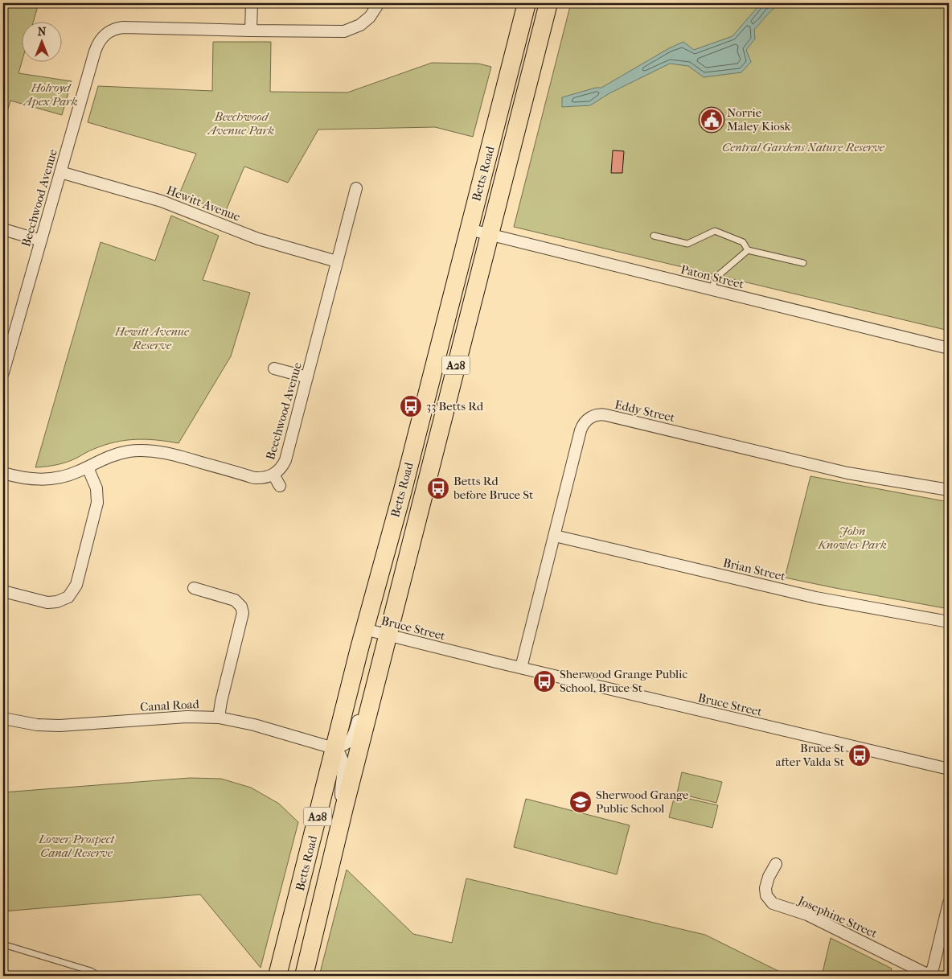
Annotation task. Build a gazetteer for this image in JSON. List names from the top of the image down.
{
  "streets": {
    "highway": ["Betts Road", "A28"],
    "street": [
      "Beechwood Avenue",
      "Hewitt Avenue",
      "Paton Street",
      "Eddy Street",
      "Brian Street",
      "Bruce Street",
      "Canal Road",
      "Josephine Street"
    ]
  },
  "crossings": [
    ["Betts Road", "Paton Street"],
    ["Betts Road", "Bruce Street"],
    ["Betts Road", "Canal Road"],
    ["Beechwood Avenue", "Hewitt Avenue"],
    ["Eddy Street", "Brian Street"],
    ["Eddy Street", "Bruce Street"]
  ],
  "parks": [
    "Holroyd Apex Park",
    "Beechwood Avenue Park",
    "Central Gardens Nature Reserve",
    "Hewitt Avenue Reserve",
    "John Knowles Park",
    "Lower Prospect Canal Reserve"
  ],
  "places": {
    "public building": ["Norrie Maley Kiosk"],
    "bus stop": [
      "33 Betts Rd",
      "Betts Rd before Bruce St",
      "Sherwood Grange Public School, Bruce St",
      "Bruce St after Valda St"
    ],
    "school or university": ["Sherwood Grange Public School"]
  },
  "north": "top"
}
